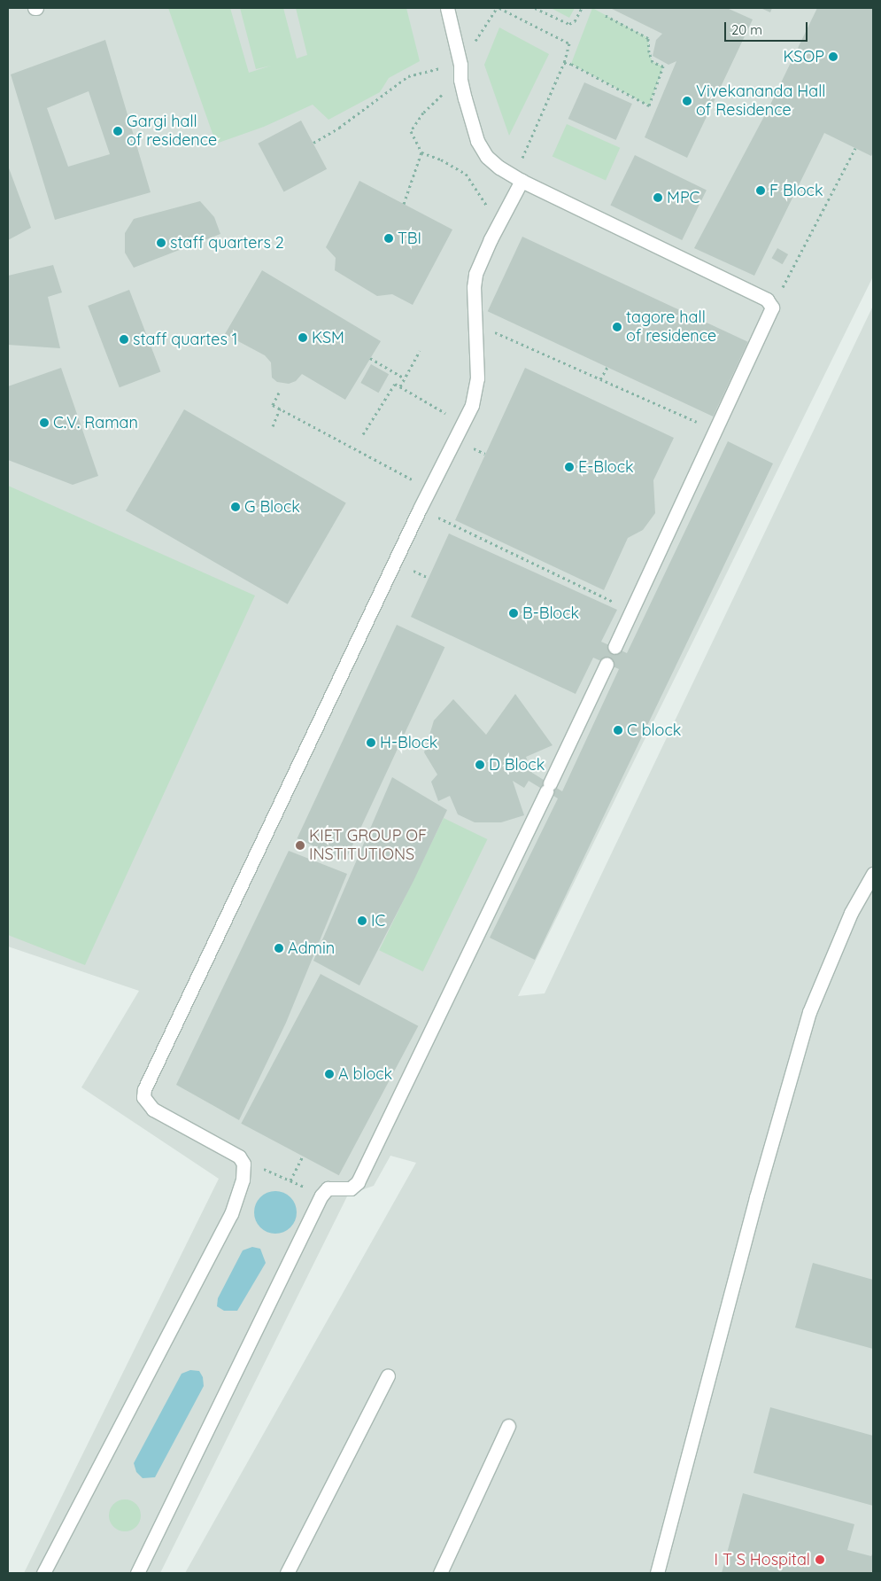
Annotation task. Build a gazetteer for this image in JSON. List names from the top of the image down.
{
  "places": [
    "KSOP",
    "Vivekananda Hall of Residence",
    "Gargi hall of residence",
    "F Block",
    "MPC",
    "TBI",
    "staff quarters 2",
    "tagore hall of residence",
    "KSM",
    "staff quartes 1",
    "C.V. Raman",
    "E-Block",
    "G Block",
    "B-Block",
    "C block",
    "H-Block",
    "D Block",
    "KIET GROUP OF INSTITUTIONS",
    "IC",
    "Admin",
    "A block",
    "I T S Hospital"
  ],
  "scale_bar": "20 m"
}
